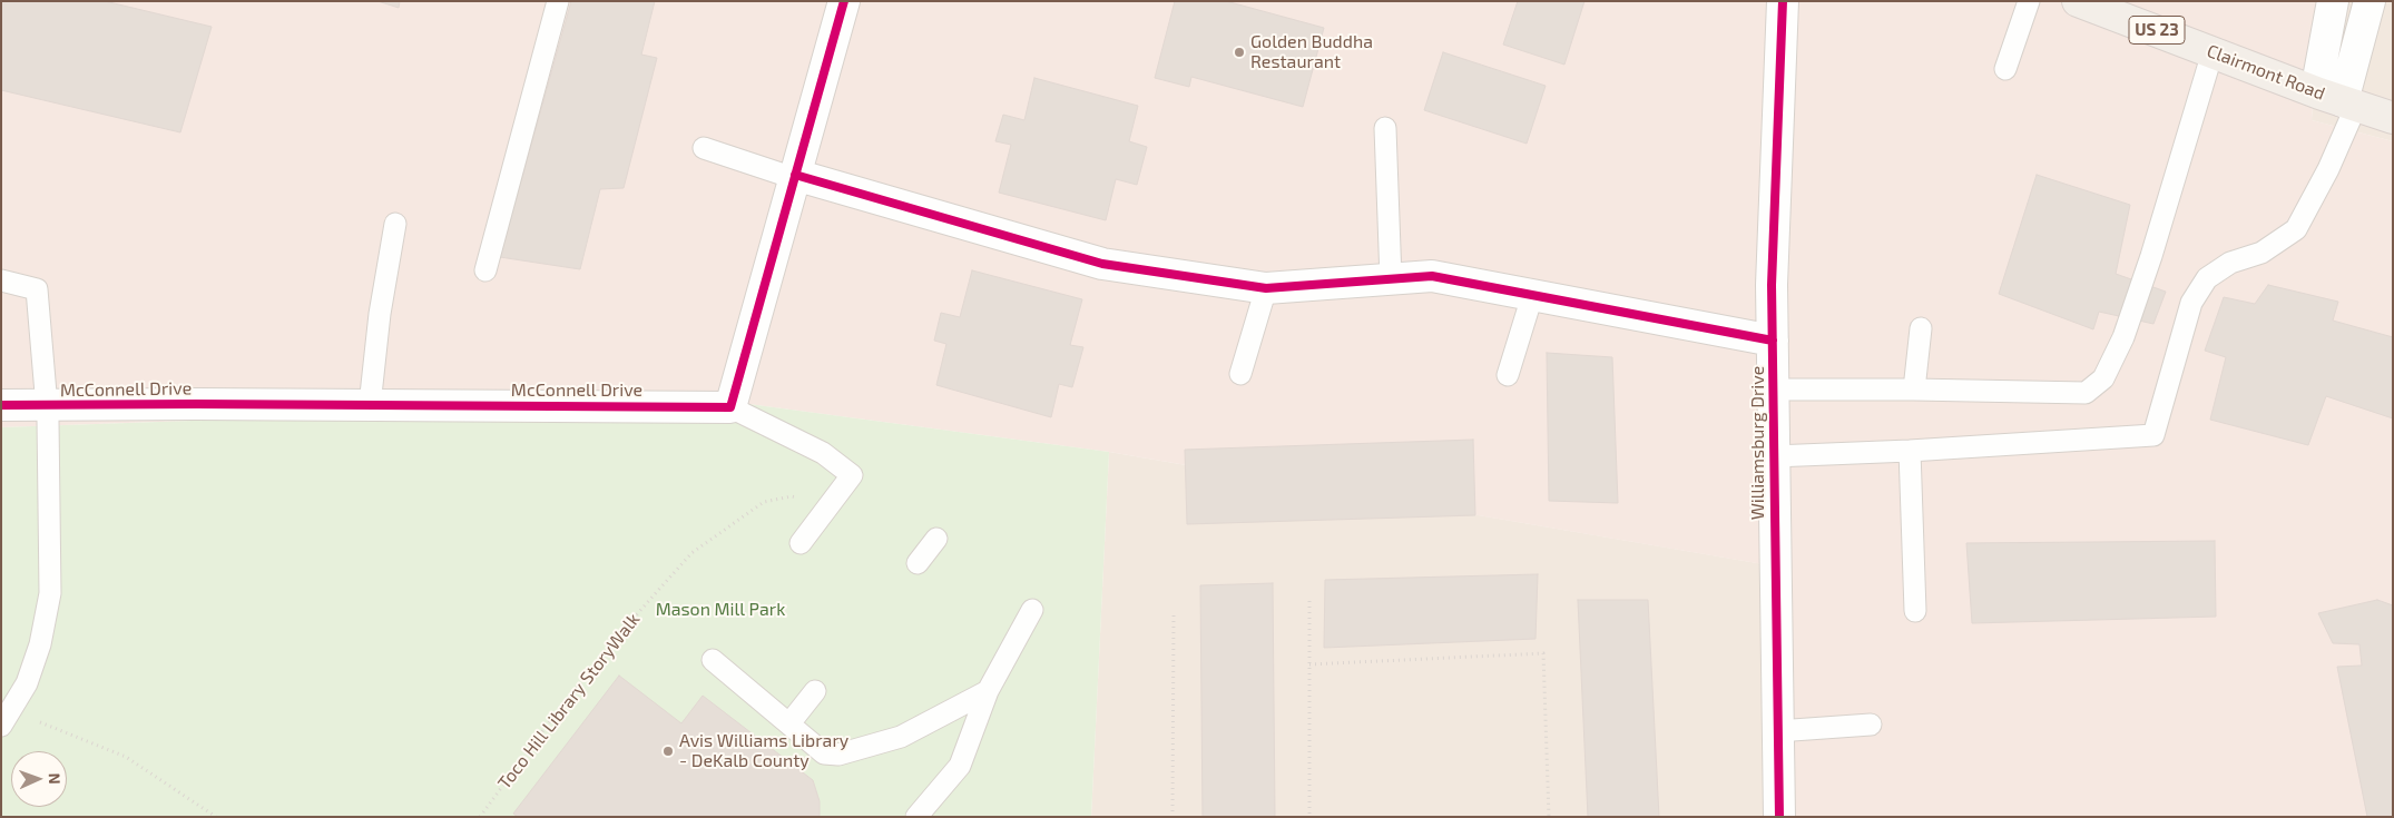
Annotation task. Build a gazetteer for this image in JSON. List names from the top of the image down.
{
  "streets": {
    "main road": ["US 23", "Clairmont Road"],
    "street": ["McConnell Drive", "Williamsburg Drive"],
    "path": ["Toco Hill Library StoryWalk"]
  },
  "parks": ["Mason Mill Park"],
  "places": ["Golden Buddha Restaurant", "Avis Williams Library - DeKalb County"],
  "north": "right"
}
